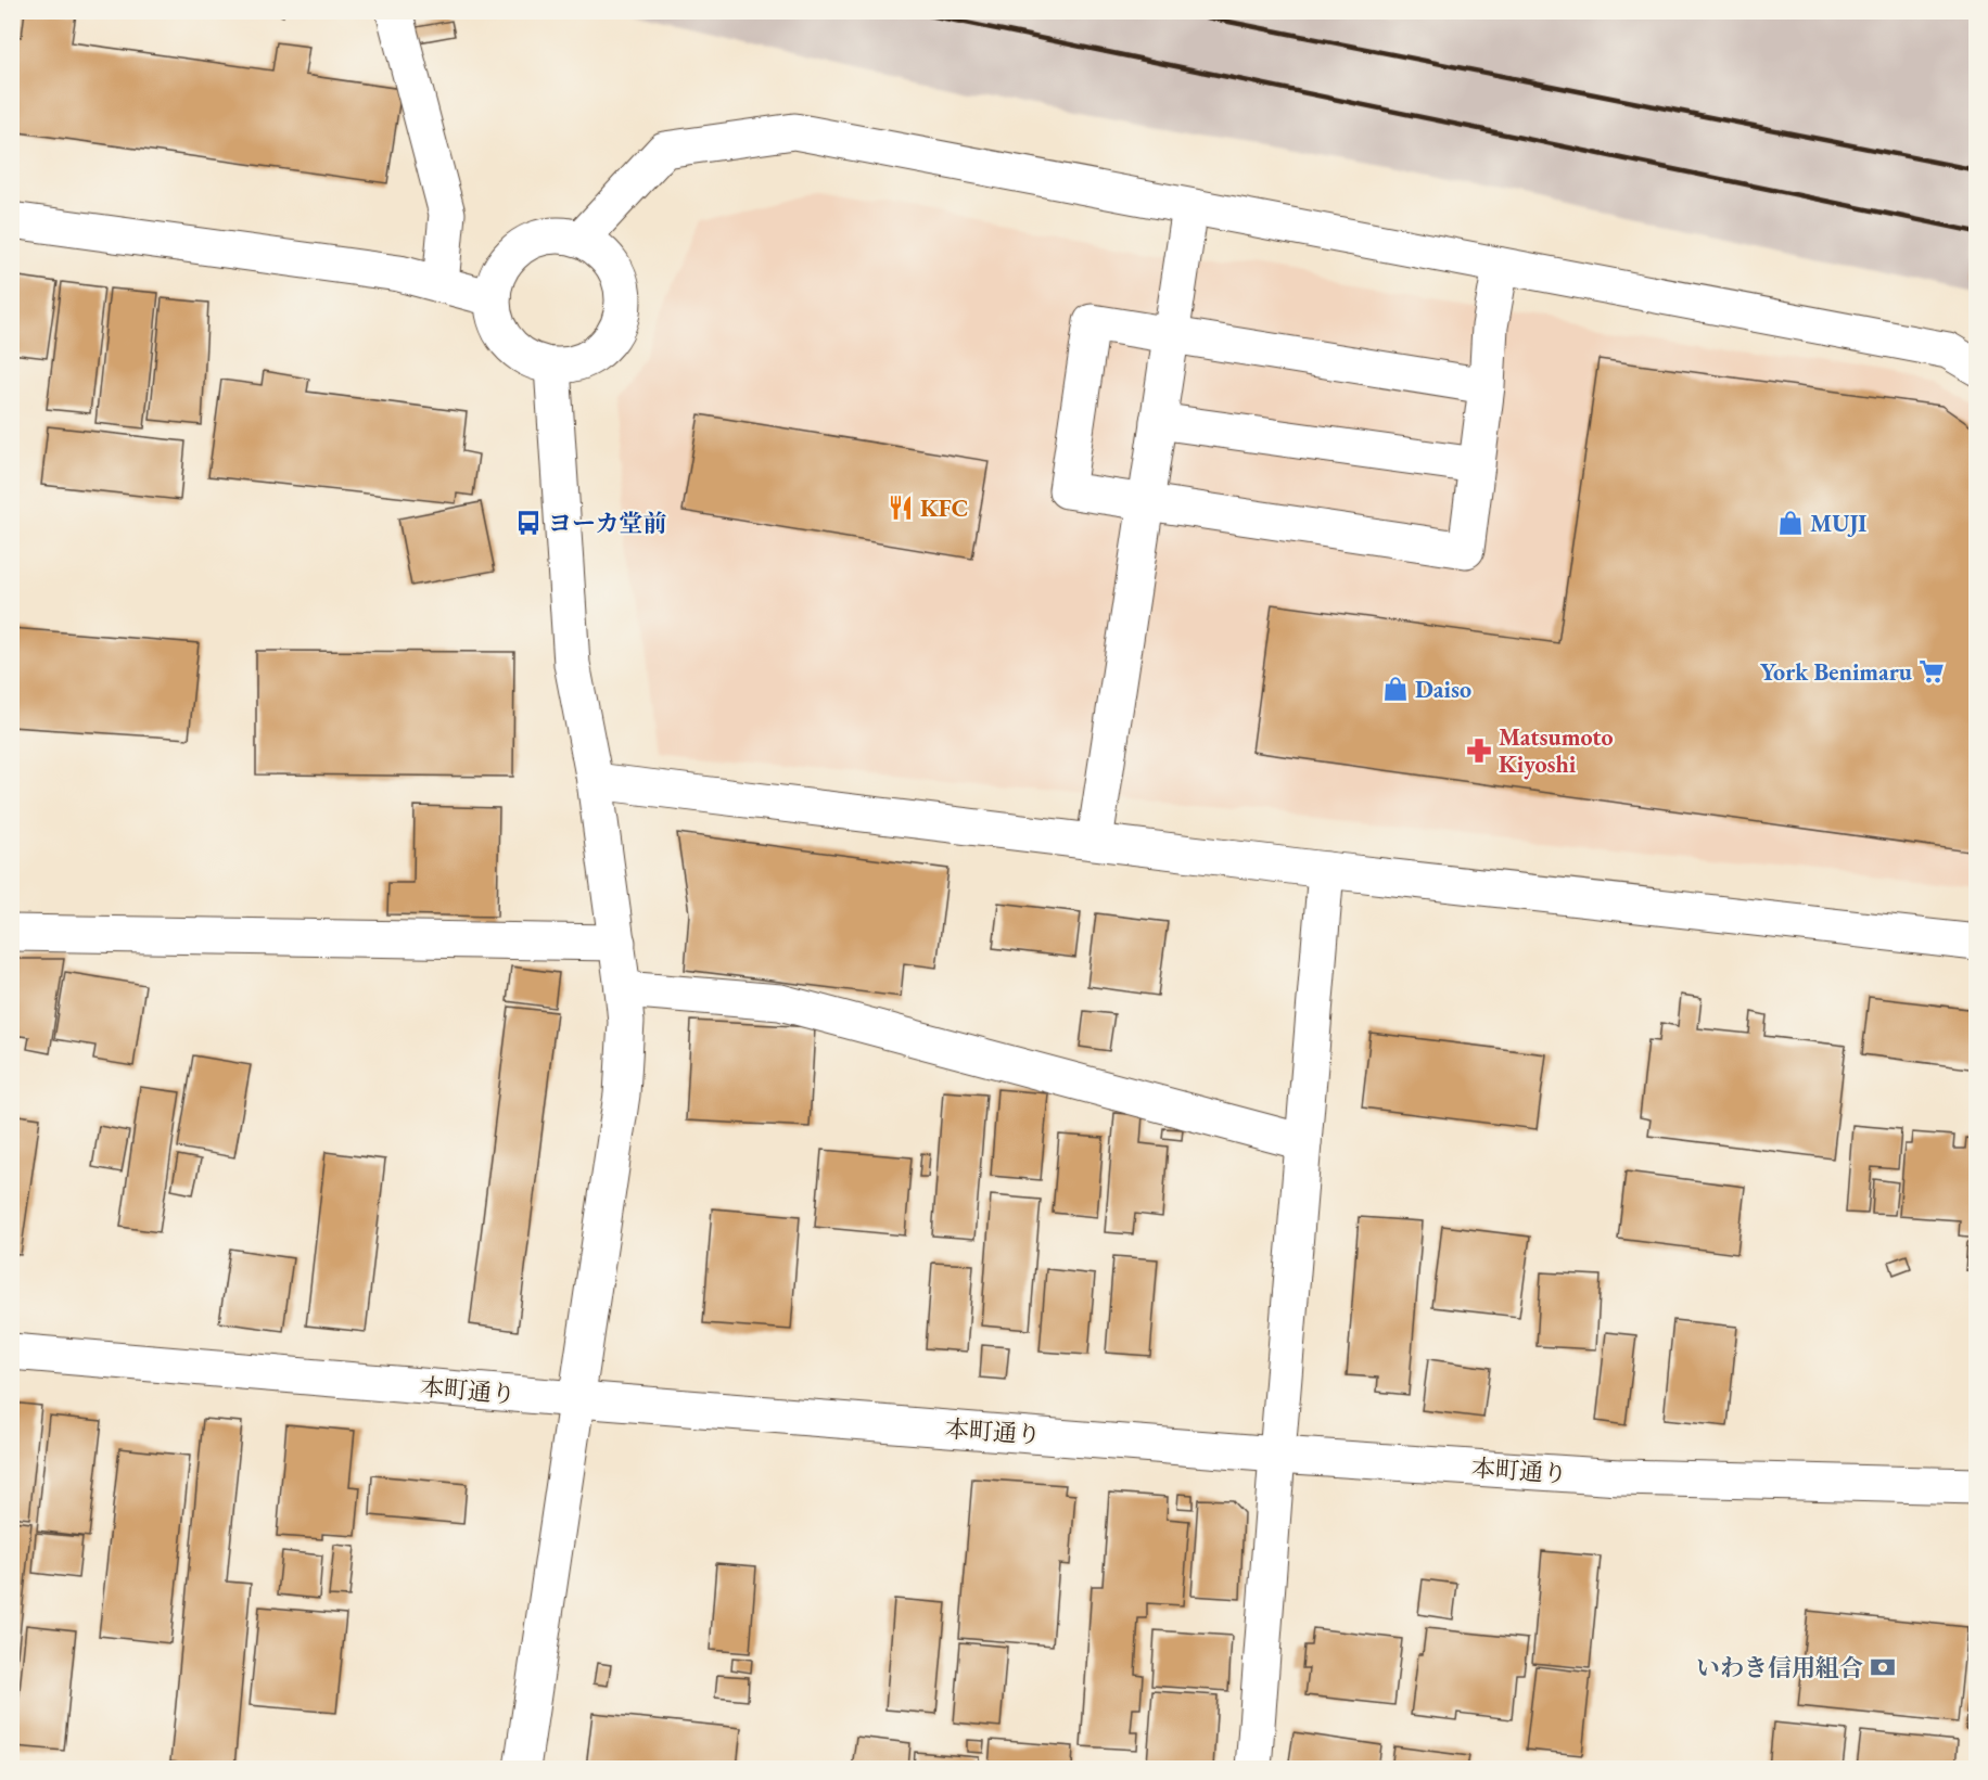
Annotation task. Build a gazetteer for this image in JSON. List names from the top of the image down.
{
  "streets": {
    "street": ["本町通り"]
  },
  "places": {
    "restaurant": ["KFC"],
    "bus stop": ["ヨーカ堂前"],
    "shop": ["MUJI", "Daiso"],
    "supermarket": ["York Benimaru"],
    "pharmacy": ["Matsumoto Kiyoshi"],
    "bank": ["いわき信用組合"]
  }
}
